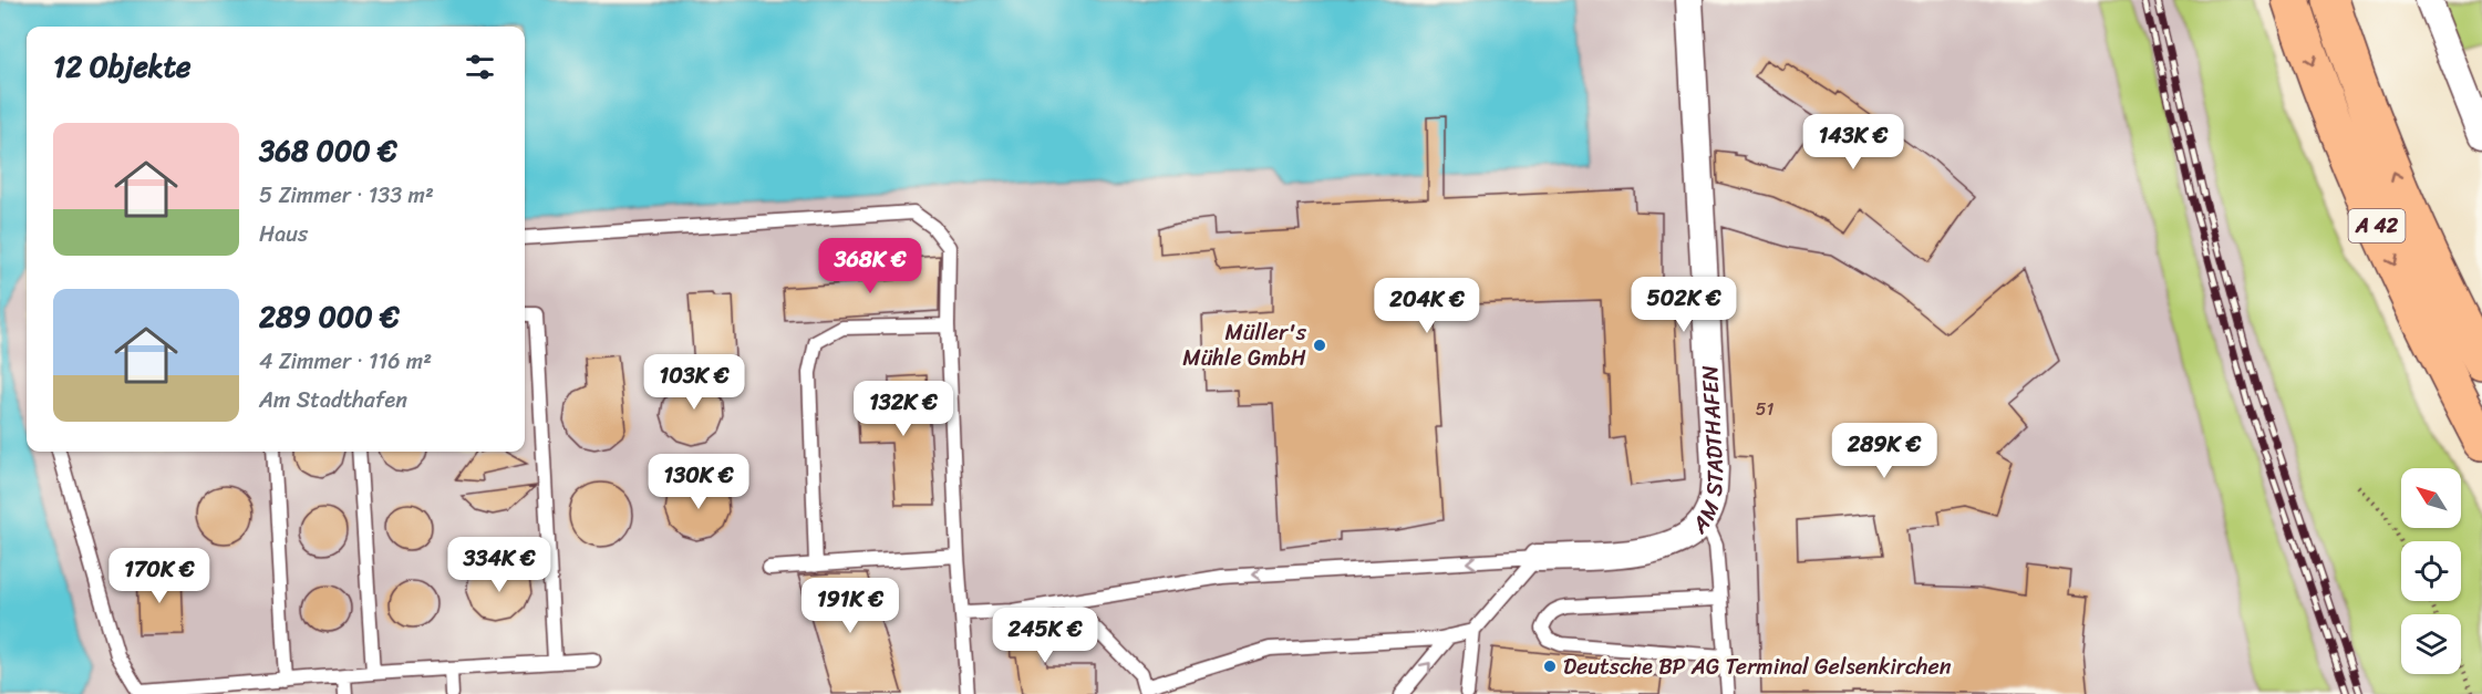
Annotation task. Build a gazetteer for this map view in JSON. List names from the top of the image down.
{
  "streets": {
    "highway": ["A 42"],
    "street": ["AM STADTHAFEN"]
  },
  "places": ["Müller's Mühle GmbH", "Deutsche BP AG Terminal Gelsenkirchen"],
  "house_numbers": ["51"],
  "north": "top left",
  "page": {
    "heading": "12 Objekte",
    "list": [
      {
        "name": "368 000 €",
        "note": "5 Zimmer · 133 m² · Haus"
      },
      {
        "name": "289 000 €",
        "note": "4 Zimmer · 116 m² · Am Stadthafen"
      }
    ],
    "price": [
      "143K €",
      "368K €",
      "502K €",
      "204K €",
      "103K €",
      "132K €",
      "289K €",
      "130K €",
      "334K €",
      "170K €",
      "191K €",
      "245K €"
    ]
  }
}
